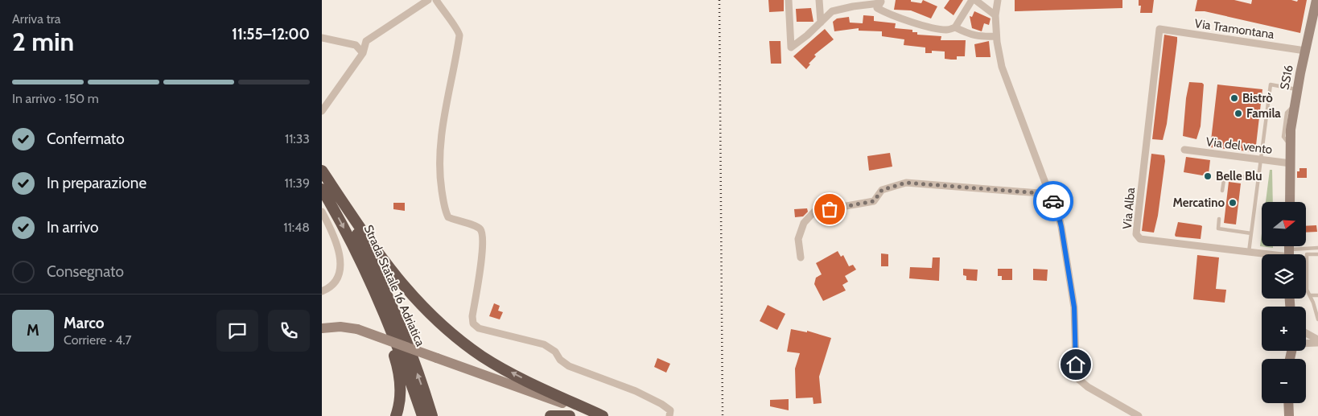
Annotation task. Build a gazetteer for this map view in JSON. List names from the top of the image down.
{
  "streets": {
    "highway": ["Strada Statale 16 Adriatica"],
    "main road": ["SS16"],
    "street": ["Via Tramontana", "Via del vento", "Via Alba"]
  },
  "crossings": [
    ["Via Tramontana", "SS16"],
    ["Via Tramontana", "Via Alba"],
    ["SS16", "Via del vento"]
  ],
  "places": [
    "Bistrò",
    "Famila",
    "Belle Blu",
    "Mercatino"
  ],
  "north": "right",
  "page": {
    "heading": ["2 min", "Arriva tra", "11:55–12:00"],
    "panel": ["Marco", "Corriere · 4.7"],
    "bar": "In arrivo · 150 m",
    "list": [
      ["Confermato", "11:33"],
      ["In preparazione", "11:39"],
      ["In arrivo", "11:48"],
      "Consegnato"
    ],
    "map_buttons": ["+", "−"],
    "round": "M"
  }
}
